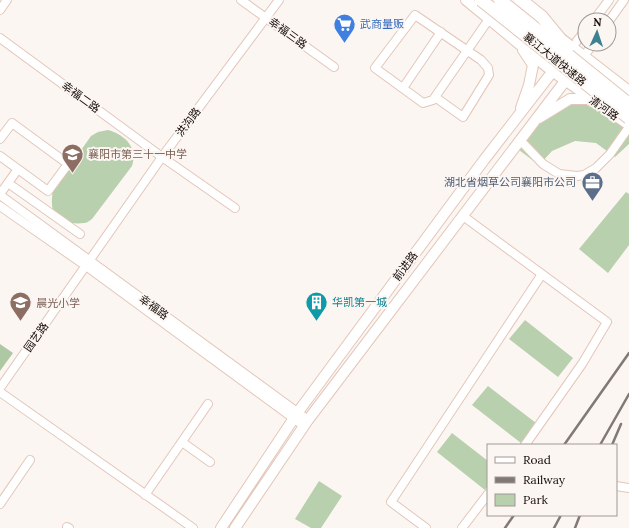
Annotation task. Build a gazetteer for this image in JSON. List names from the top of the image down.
{
  "streets": {
    "highway": ["襄江大道快速路"],
    "main road": ["清河路", "前进路"],
    "street": [
      "幸福三路",
      "幸福二路",
      "洪沟路",
      "幸福路",
      "园艺路"
    ]
  },
  "crossings": [
    ["幸福三路", "洪沟路"],
    ["幸福二路", "洪沟路"],
    ["清河路", "前进路"],
    ["洪沟路", "幸福路"],
    ["洪沟路", "园艺路"],
    ["前进路", "幸福路"],
    ["幸福路", "园艺路"]
  ],
  "places": {
    "supermarket": ["武商量贩"],
    "school or university": ["襄阳市第三十一中学", "晨光小学"],
    "office": ["湖北省烟草公司襄阳市公司"],
    "building": ["华凯第一城"]
  },
  "legend": ["Road", "Railway", "Park"],
  "north": "top"
}
